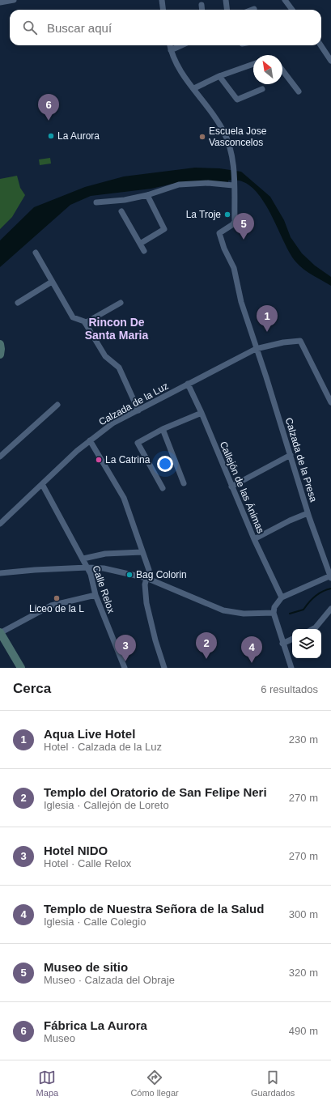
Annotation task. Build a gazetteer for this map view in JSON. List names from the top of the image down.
{
  "streets": {
    "street": [
      "Calzada de la Luz",
      "Calzada de la Presa",
      "Callejón de las Ánimas",
      "Calle Relox"
    ]
  },
  "crossings": [
    ["Calzada de la Luz", "Calzada de la Presa"],
    ["Calzada de la Luz", "Callejón de las Ánimas"],
    ["Calzada de la Luz", "Calle Relox"]
  ],
  "districts": ["Rincon De Santa Maria"],
  "places": [
    "La Aurora",
    "Escuela Jose Vasconcelos",
    "La Troje",
    "La Catrina",
    "Bag Colorin",
    "Liceo de la L"
  ],
  "north": "top left",
  "page": {
    "search": "Buscar aquí",
    "pins": [
      "6",
      "5",
      "1",
      "2",
      "3",
      "4"
    ],
    "heading": ["Cerca", "6 resultados"],
    "list": [
      {
        "mark": "1",
        "name": "Aqua Live Hotel",
        "note": "Hotel · Calzada de la Luz",
        "value": "230 m"
      },
      {
        "mark": "2",
        "name": "Templo del Oratorio de San Felipe Neri",
        "note": "Iglesia · Callejón de Loreto",
        "value": "270 m"
      },
      {
        "mark": "3",
        "name": "Hotel NIDO",
        "note": "Hotel · Calle Relox",
        "value": "270 m"
      },
      {
        "mark": "4",
        "name": "Templo de Nuestra Señora de la Salud",
        "note": "Iglesia · Calle Colegio",
        "value": "300 m"
      },
      {
        "mark": "5",
        "name": "Museo de sitio",
        "note": "Museo · Calzada del Obraje",
        "value": "320 m"
      },
      {
        "mark": "6",
        "name": "Fábrica La Aurora",
        "note": "Museo",
        "value": "490 m"
      }
    ],
    "nav": ["Mapa", "Cómo llegar", "Guardados"]
  }
}
